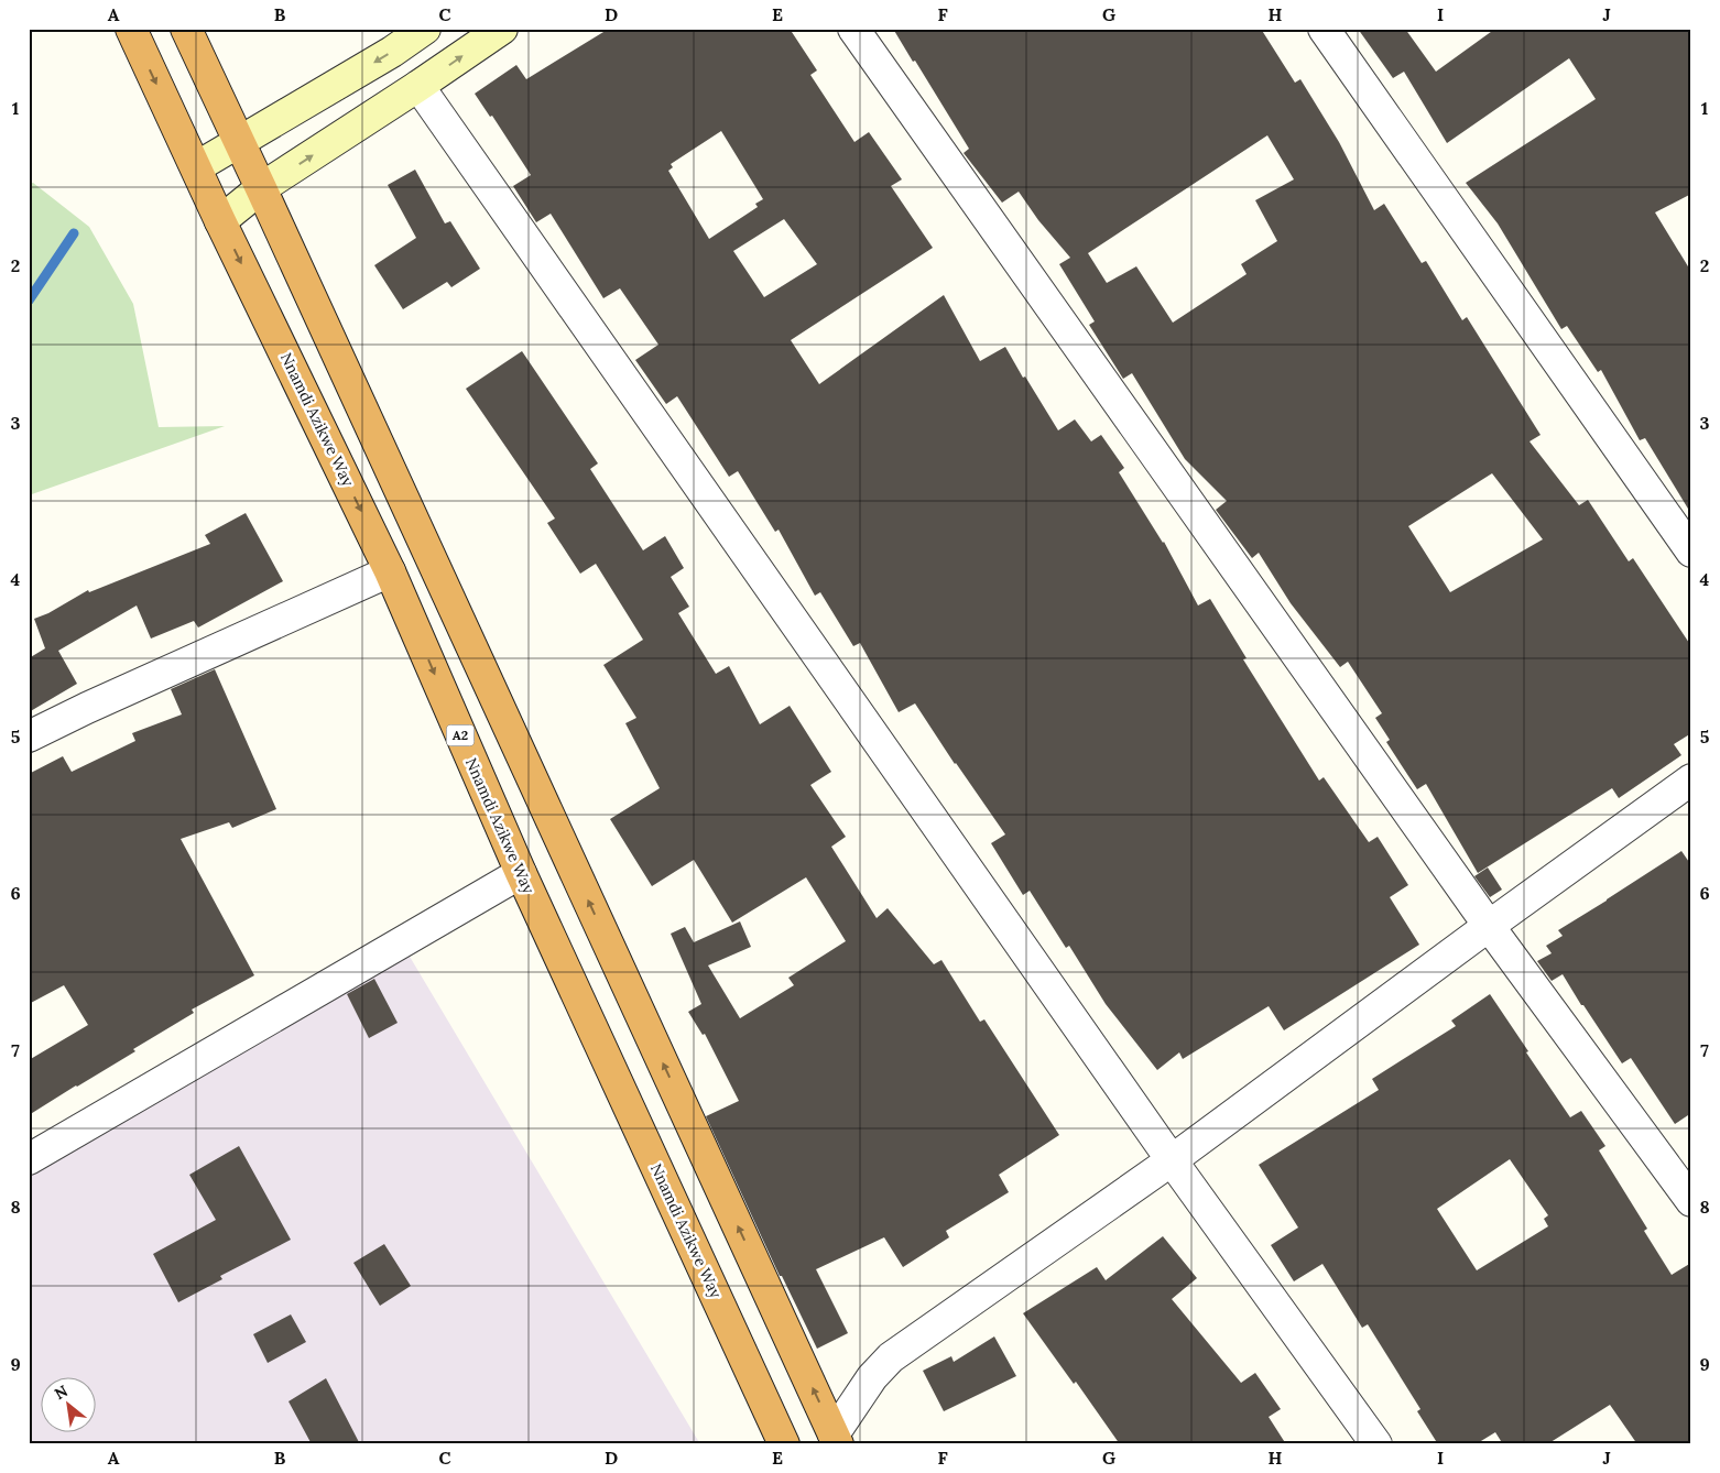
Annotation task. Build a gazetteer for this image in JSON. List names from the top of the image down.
{
  "streets": {
    "highway": ["Nnamdi Azikwe Way", "A2"]
  },
  "north": "top left",
  "grid": {
    "columns": [
      "A",
      "B",
      "C",
      "D",
      "E",
      "F",
      "G",
      "H",
      "I",
      "J"
    ],
    "rows": [
      "1",
      "2",
      "3",
      "4",
      "5",
      "6",
      "7",
      "8",
      "9"
    ]
  }
}
